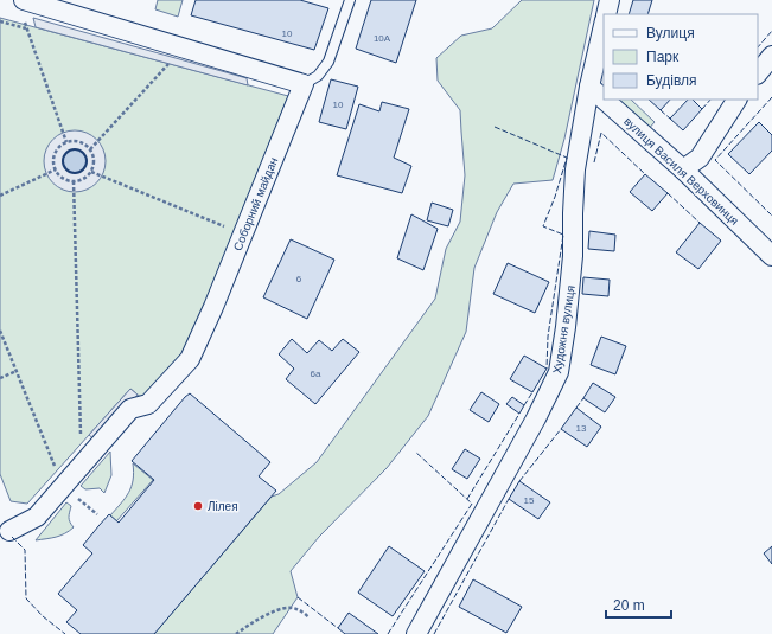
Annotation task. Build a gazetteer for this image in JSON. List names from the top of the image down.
{
  "streets": {
    "street": ["вулиця Василя Верховинця", "Соборний майдан", "Художня вулиця"]
  },
  "crossings": [
    ["вулиця Василя Верховинця", "Художня вулиця"]
  ],
  "places": ["Лілея"],
  "house_numbers": [
    "10",
    "10А",
    "10",
    "6",
    "6а",
    "13",
    "15"
  ],
  "legend": ["Вулиця", "Парк", "Будівля"],
  "scale_bar": "20 m"
}
